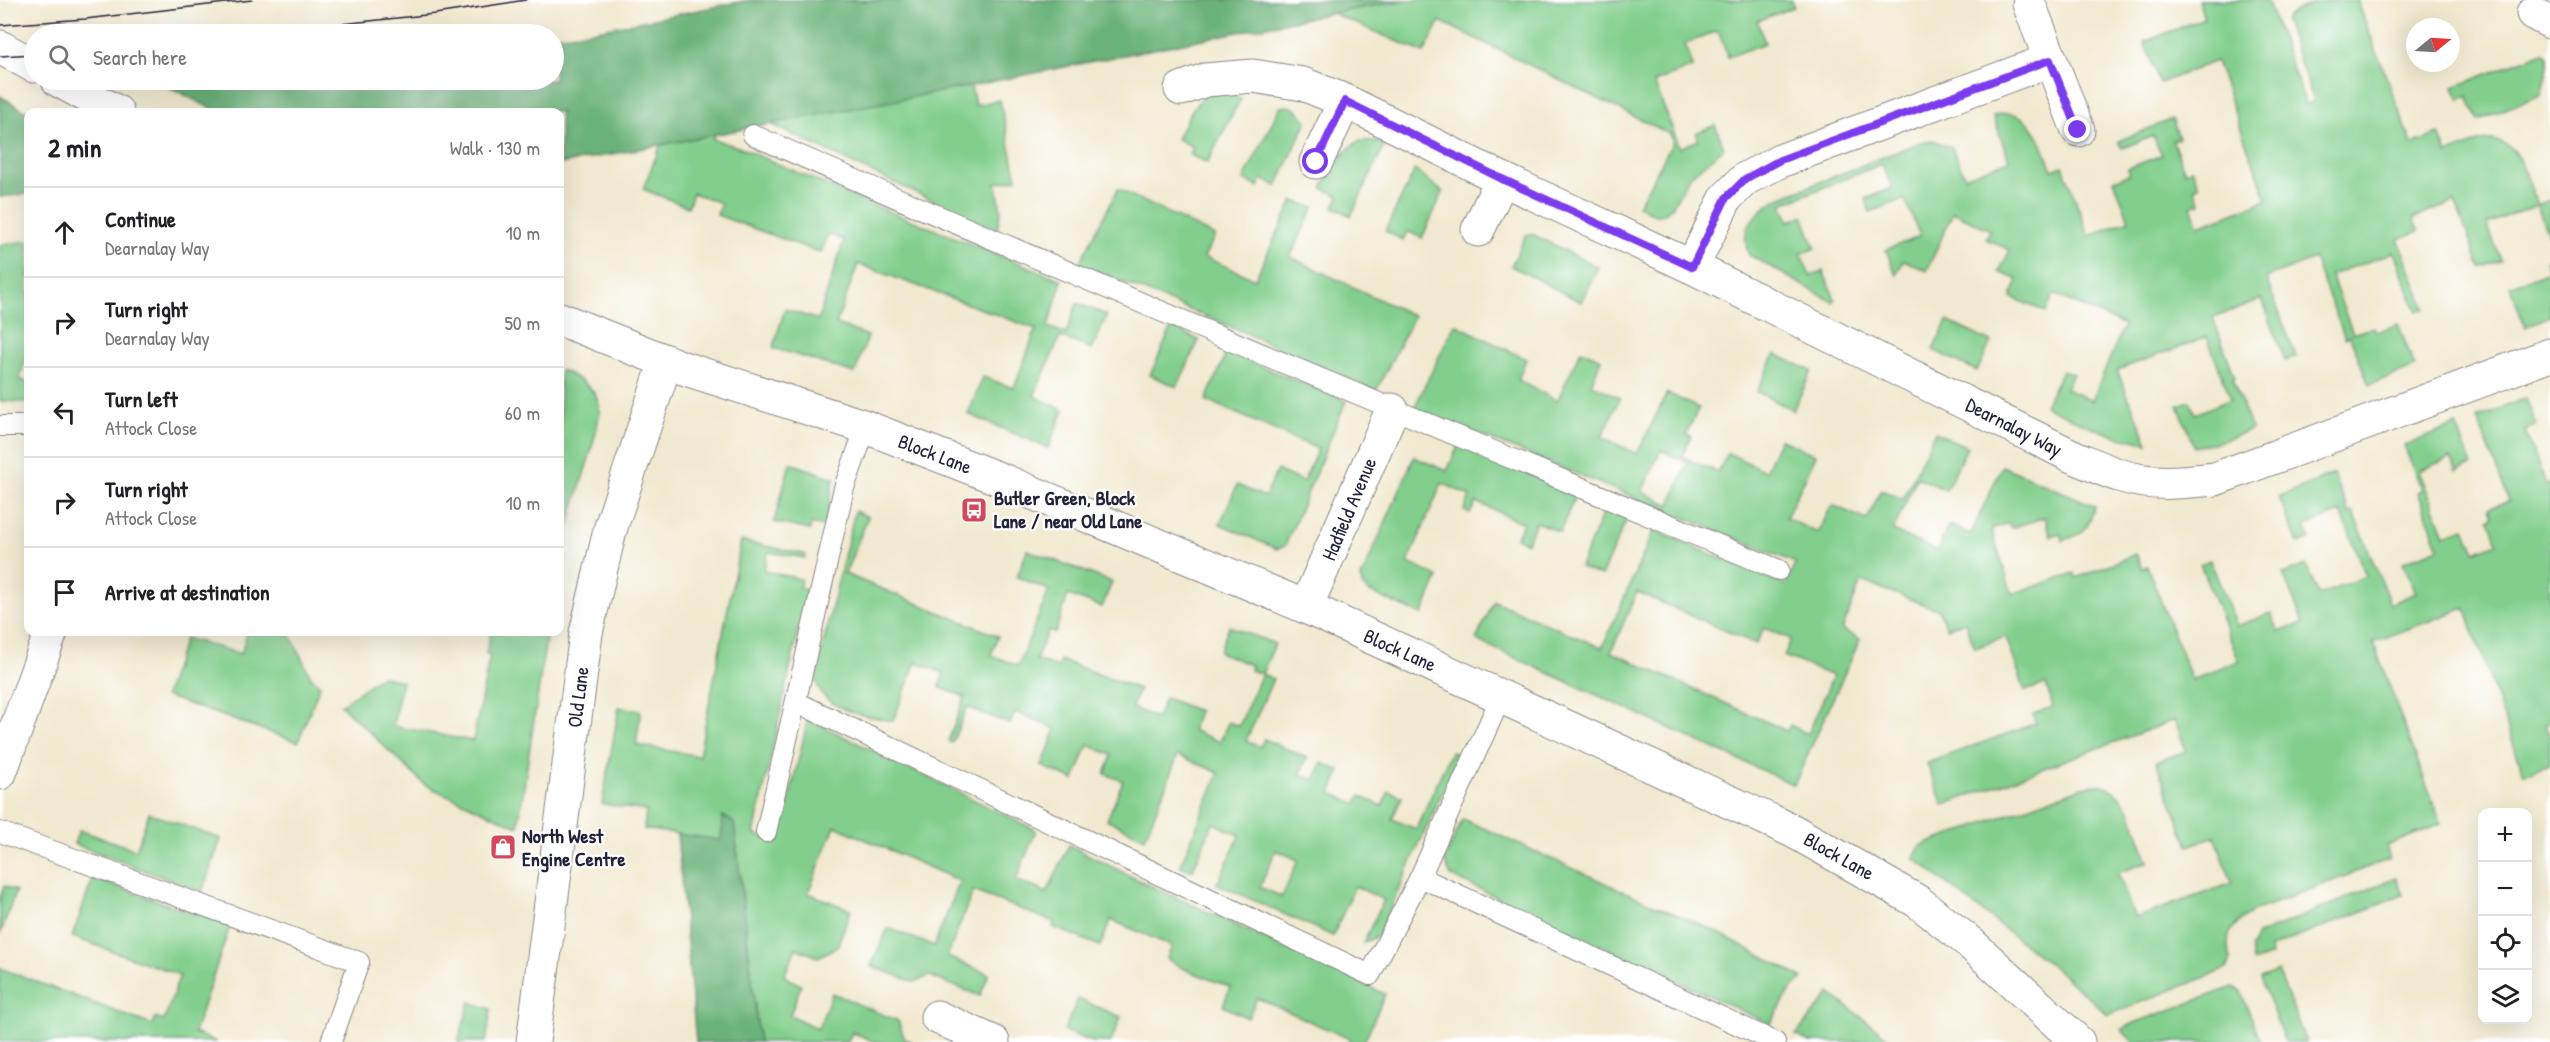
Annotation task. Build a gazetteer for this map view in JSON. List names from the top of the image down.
{
  "streets": {
    "street": [
      "Dearnalay Way",
      "Block Lane",
      "Hadfield Avenue",
      "Old Lane"
    ]
  },
  "crossings": [
    ["Block Lane", "Hadfield Avenue"],
    ["Block Lane", "Old Lane"]
  ],
  "places": {
    "bus stop": ["Butler Green, Block Lane / near Old Lane"],
    "shop": ["North West Engine Centre"]
  },
  "north": "right",
  "page": {
    "search": "Search here",
    "heading": ["2 min", "Walk · 130 m"],
    "list": [
      ["Continue", "Dearnalay Way", "10 m"],
      ["Turn right", "Dearnalay Way", "50 m"],
      ["Turn left", "Attock Close", "60 m"],
      ["Turn right", "Attock Close", "10 m"],
      "Arrive at destination"
    ],
    "map_buttons": ["+", "−"]
  }
}
